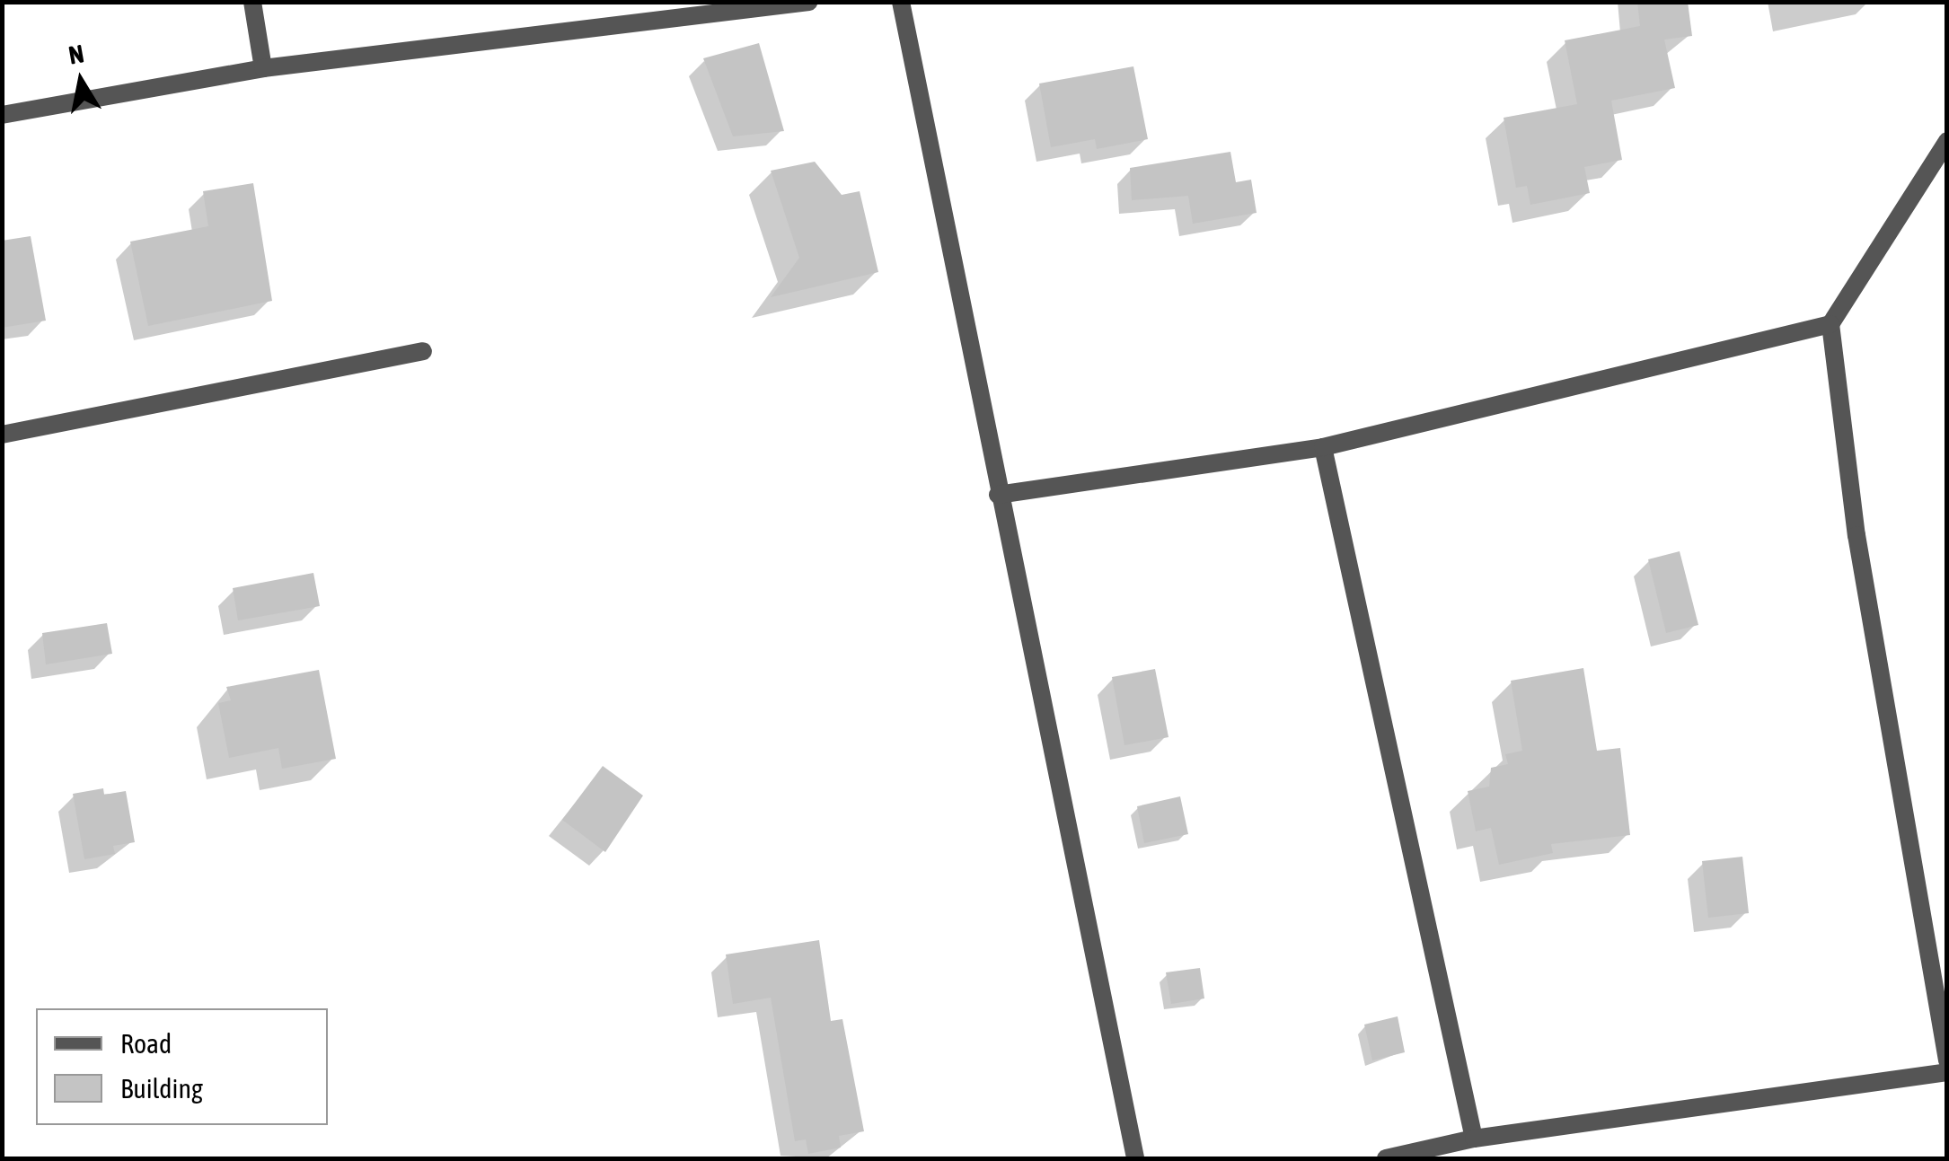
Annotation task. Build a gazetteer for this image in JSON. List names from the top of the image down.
{
  "legend": ["Road", "Building"],
  "north": "top"
}
